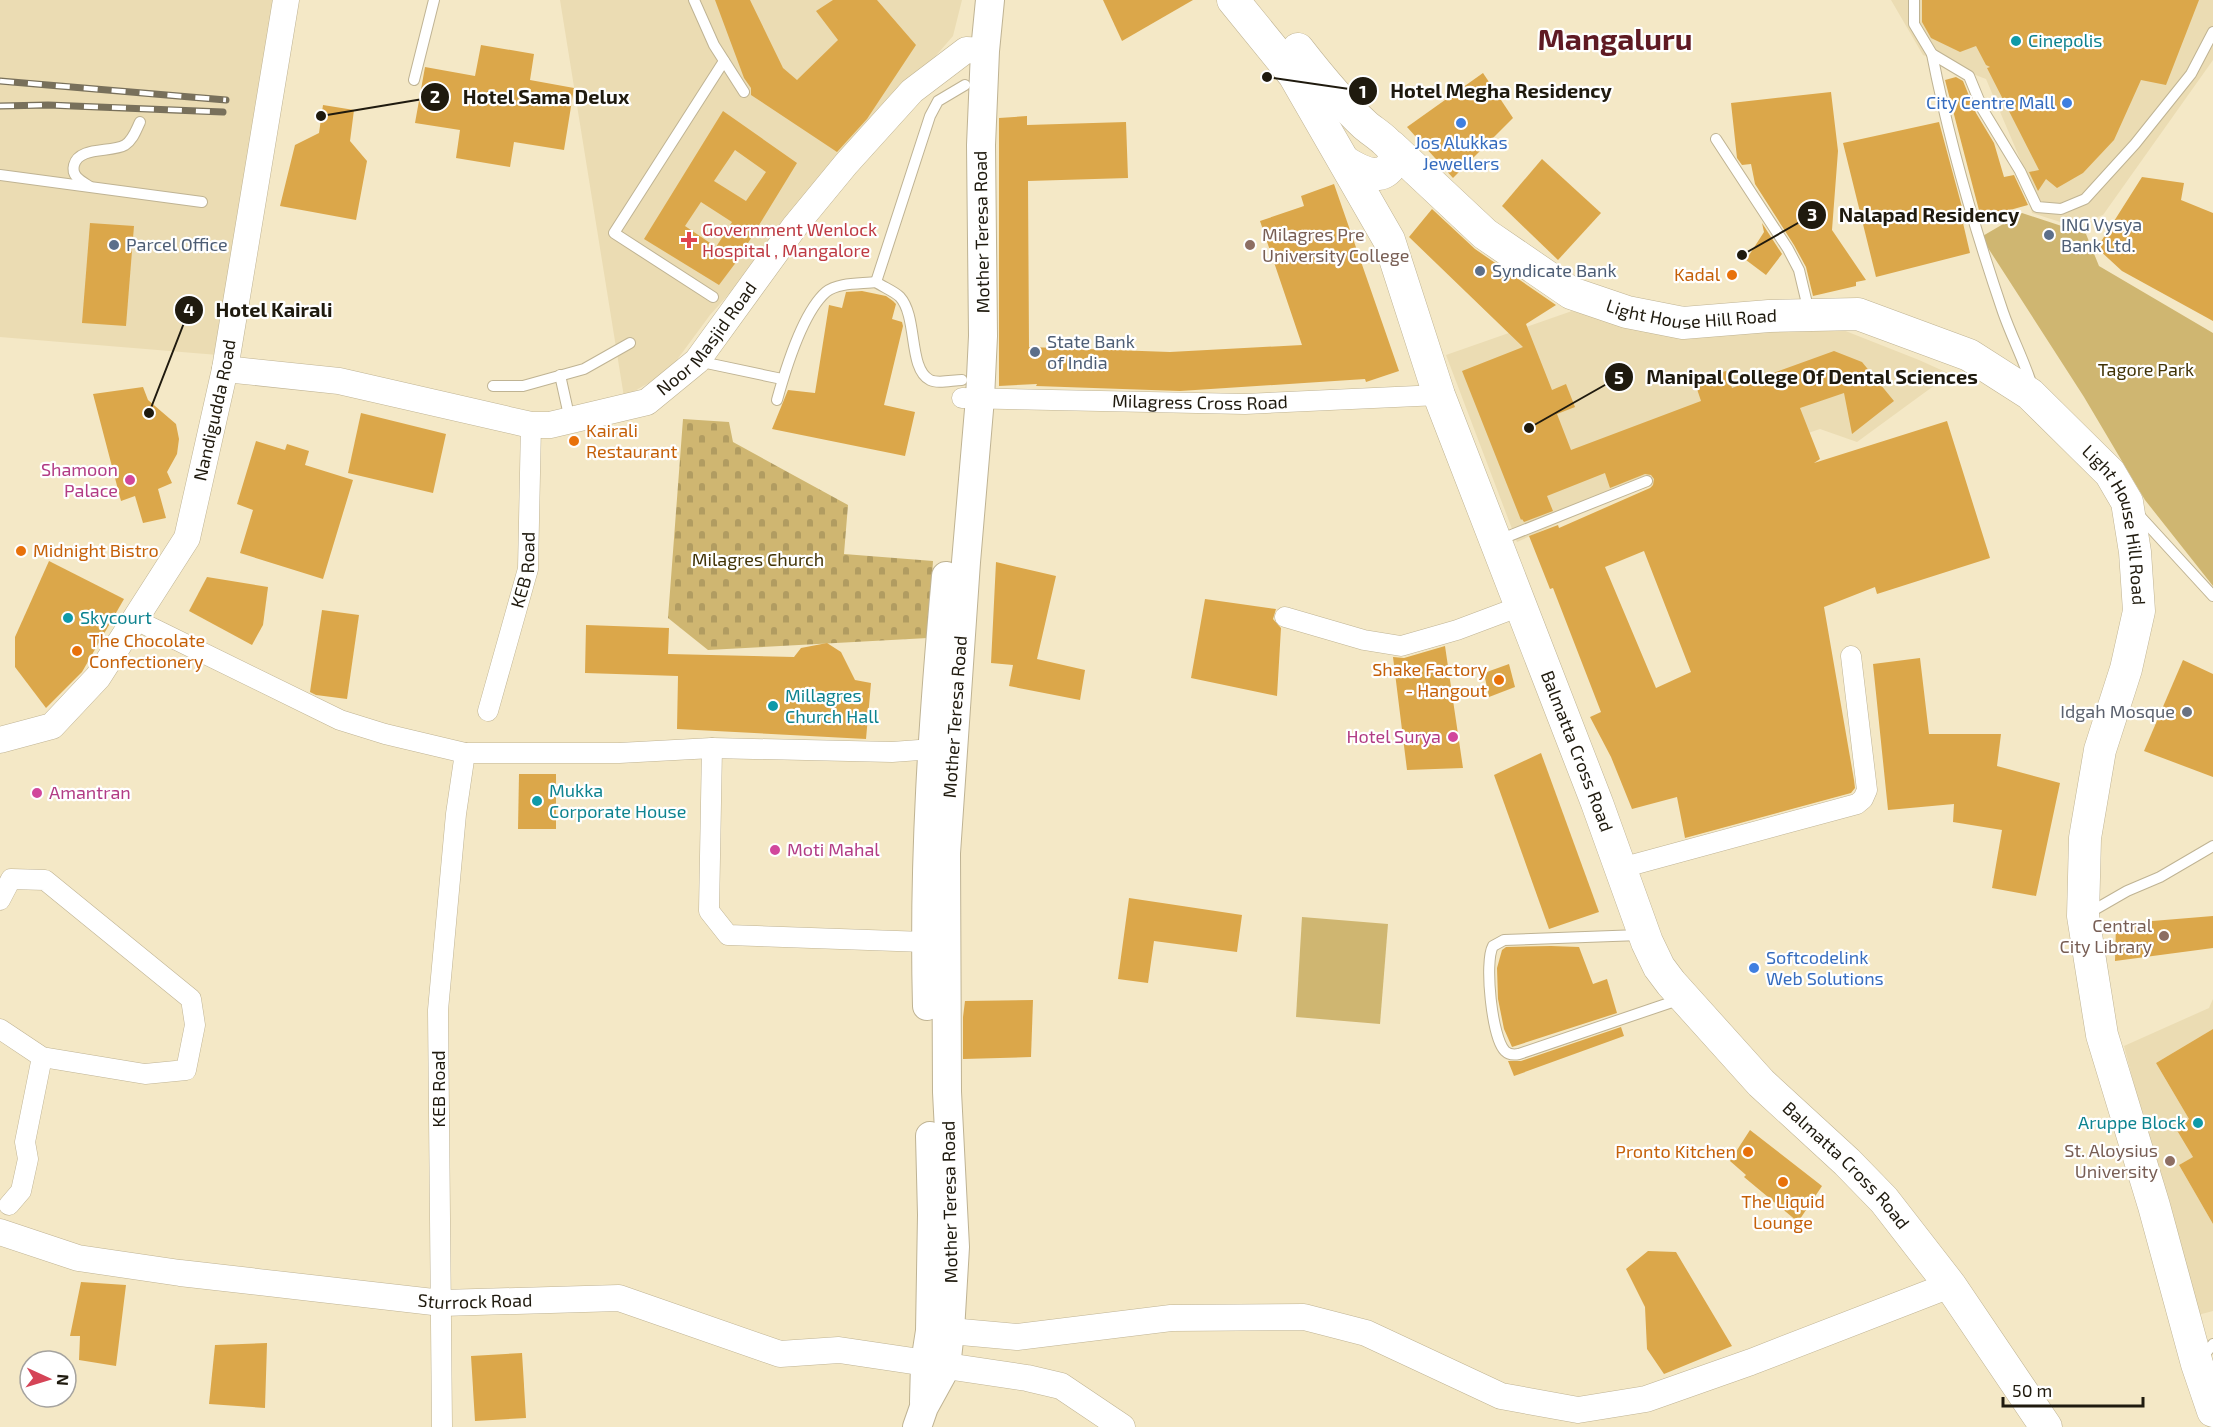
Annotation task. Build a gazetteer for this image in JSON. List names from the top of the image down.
{
  "streets": {
    "main road": ["Mother Teresa Road", "Light House Hill Road", "Balmatta Cross Road"],
    "street": [
      "Noor Masjid Road",
      "Milagress Cross Road",
      "Nandigudda Road",
      "KEB Road",
      "Sturrock Road"
    ]
  },
  "crossings": [
    ["Mother Teresa Road", "Noor Masjid Road"],
    ["Mother Teresa Road", "Milagress Cross Road"],
    ["Mother Teresa Road", "Sturrock Road"],
    ["Noor Masjid Road", "Nandigudda Road"],
    ["Noor Masjid Road", "KEB Road"],
    ["Milagress Cross Road", "Balmatta Cross Road"],
    ["KEB Road", "Sturrock Road"]
  ],
  "districts": ["Mangaluru"],
  "parks": ["Tagore Park", "Milagres Church"],
  "places": {
    "other": [
      "Cinepolis",
      "Hotel Megha Residency",
      "City Centre Mall",
      "Hotel Sama Delux",
      "Jos Alukkas Jewellers",
      "ING Vysya Bank Ltd.",
      "Parcel Office",
      "Milagres Pre University College",
      "Nalapad Residency",
      "Syndicate Bank",
      "Kadal",
      "State Bank of India",
      "Hotel Kairali",
      "Manipal College Of Dental Sciences",
      "Kairali Restaurant",
      "Shamoon Palace",
      "Midnight Bistro",
      "Skycourt",
      "The Chocolate Confectionery",
      "Shake Factory - Hangout",
      "Millagres Church Hall",
      "Idgah Mosque",
      "Hotel Surya",
      "Amantran",
      "Mukka Corporate House",
      "Moti Mahal",
      "Central City Library",
      "Softcodelink Web Solutions",
      "Aruppe Block",
      "Pronto Kitchen",
      "St. Aloysius University",
      "The Liquid Lounge"
    ],
    "health": ["Government Wenlock Hospital , Mangalore"]
  },
  "scale_bar": "50 m",
  "north": "right"
}
